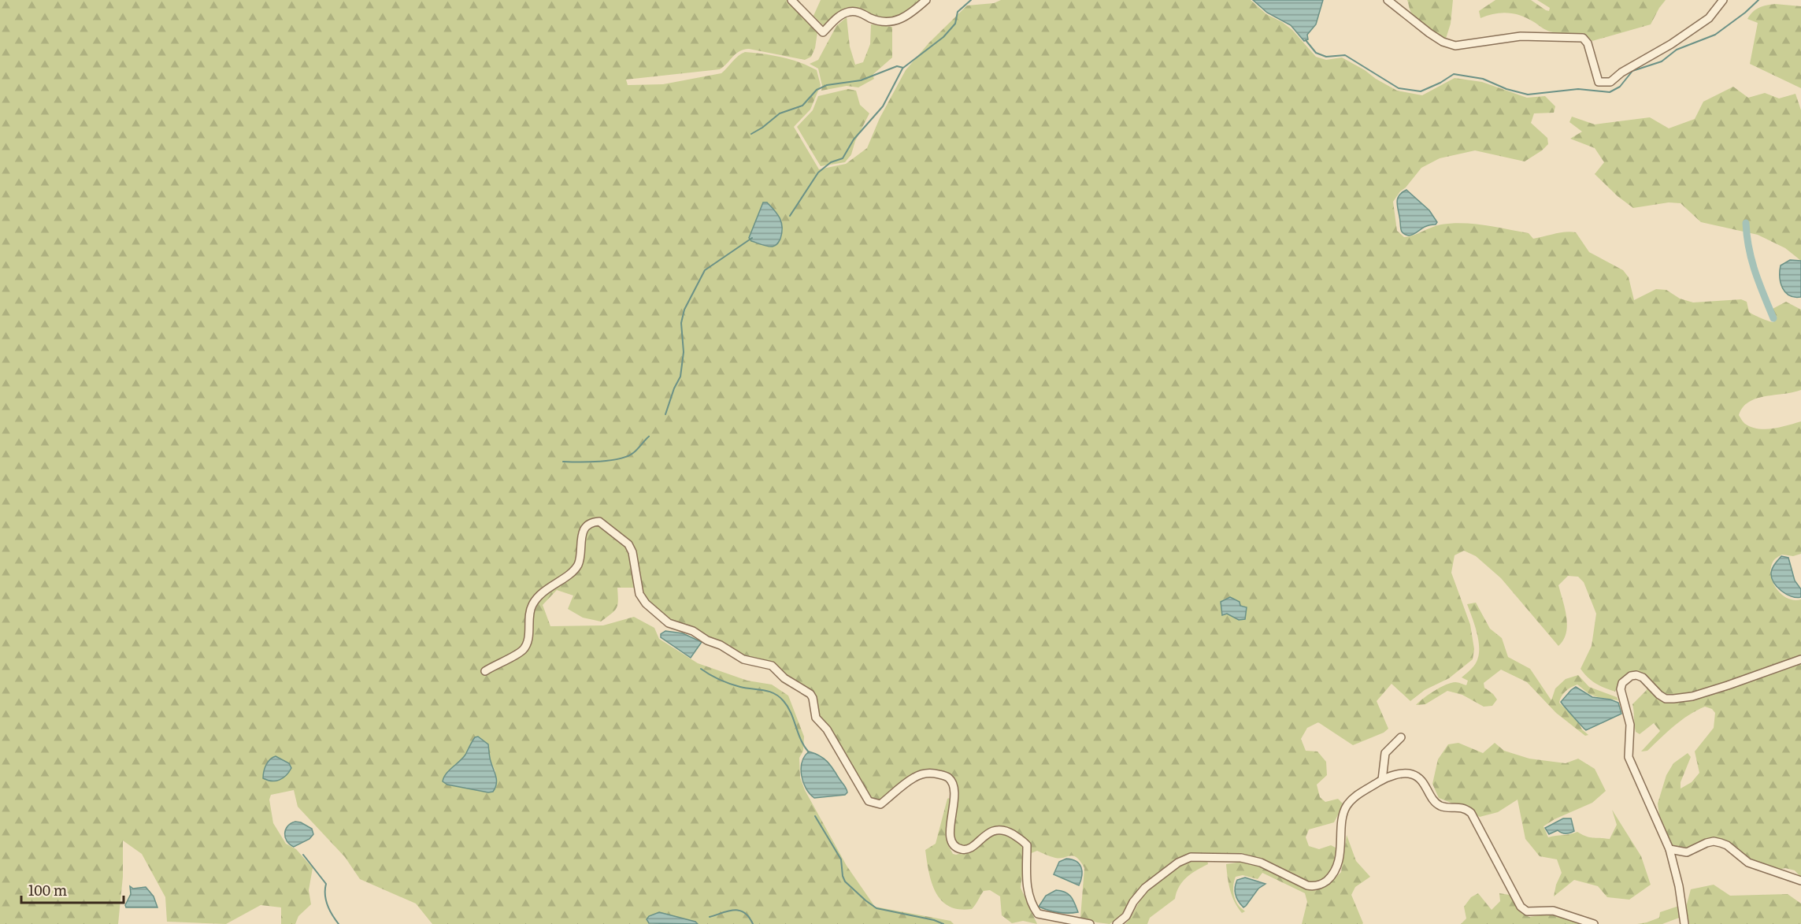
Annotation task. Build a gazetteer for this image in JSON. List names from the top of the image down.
{
  "scale_bar": "100 m"
}
